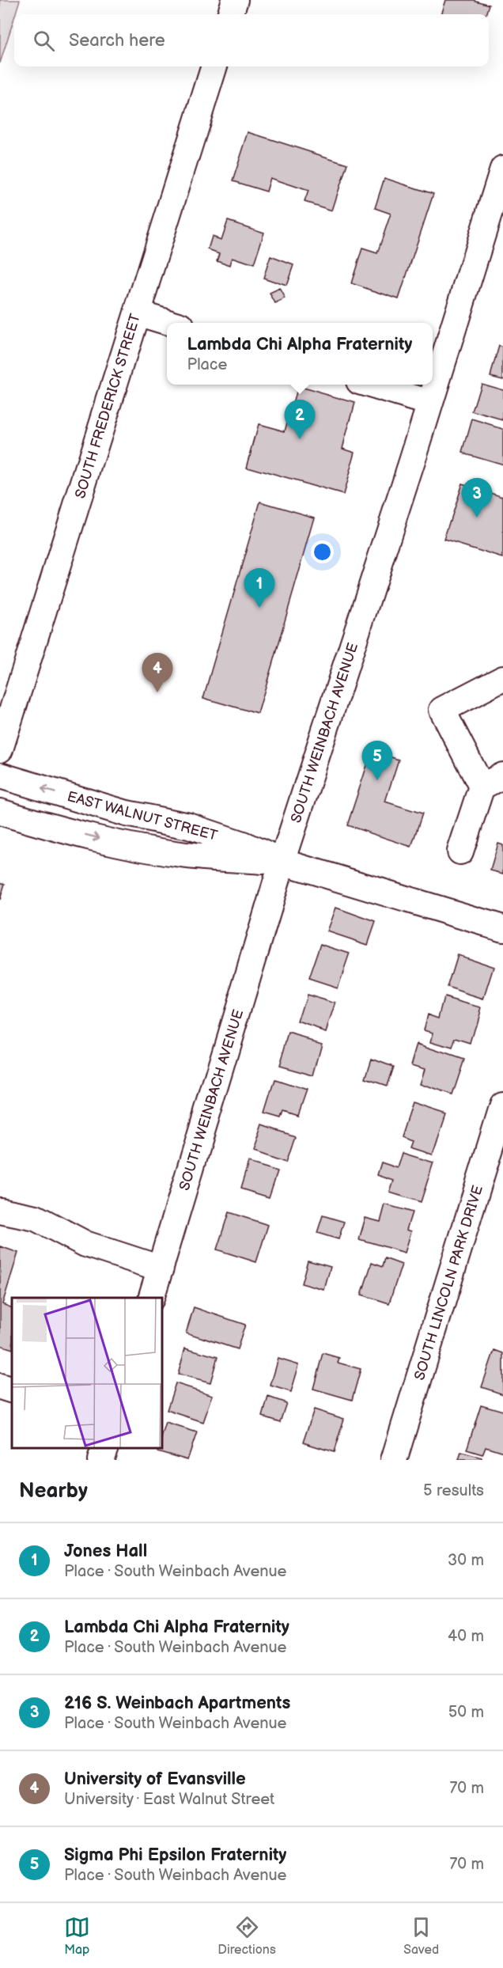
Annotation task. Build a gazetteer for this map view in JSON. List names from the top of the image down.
{
  "streets": {
    "street": [
      "SOUTH FREDERICK STREET",
      "SOUTH WEINBACH AVENUE",
      "EAST WALNUT STREET",
      "SOUTH LINCOLN PARK DRIVE"
    ]
  },
  "crossings": [
    ["SOUTH WEINBACH AVENUE", "EAST WALNUT STREET"]
  ],
  "page": {
    "search": "Search here",
    "popup": ["Lambda Chi Alpha Fraternity", "Place"],
    "pins": [
      "2",
      "3",
      "1",
      "4",
      "5"
    ],
    "heading": ["Nearby", "5 results"],
    "list": [
      {
        "mark": "1",
        "name": "Jones Hall",
        "note": "Place · South Weinbach Avenue",
        "value": "30 m"
      },
      {
        "mark": "2",
        "name": "Lambda Chi Alpha Fraternity",
        "note": "Place · South Weinbach Avenue",
        "value": "40 m"
      },
      {
        "mark": "3",
        "name": "216 S. Weinbach Apartments",
        "note": "Place · South Weinbach Avenue",
        "value": "50 m"
      },
      {
        "mark": "4",
        "name": "University of Evansville",
        "note": "University · East Walnut Street",
        "value": "70 m"
      },
      {
        "mark": "5",
        "name": "Sigma Phi Epsilon Fraternity",
        "note": "Place · South Weinbach Avenue",
        "value": "70 m"
      }
    ],
    "nav": ["Map", "Directions", "Saved"]
  }
}
